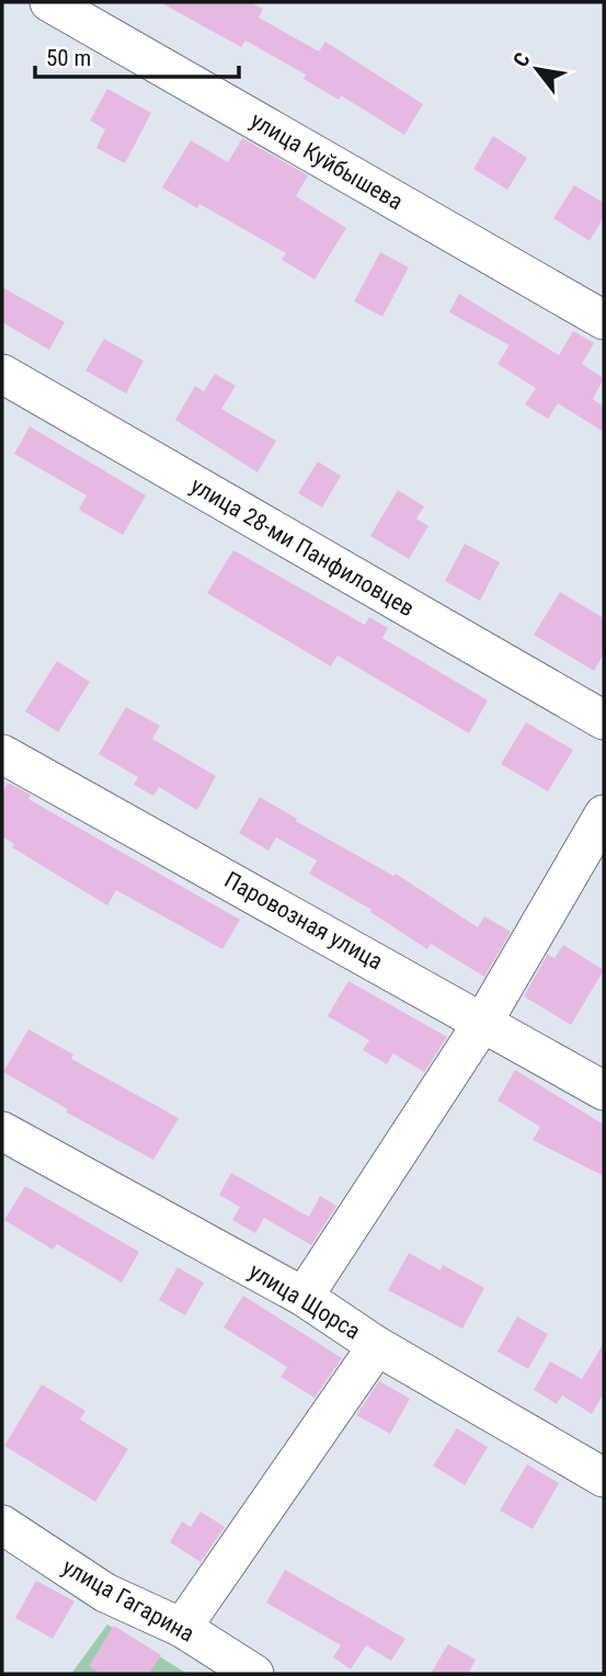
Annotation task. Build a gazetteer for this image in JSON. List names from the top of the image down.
{
  "streets": {
    "street": [
      "улица Куйбышева",
      "улица 28-ми Панфиловцев",
      "Паровозная улица",
      "улица Щорса",
      "улица Гагарина"
    ]
  },
  "scale_bar": "50 m",
  "north": "top left"
}
